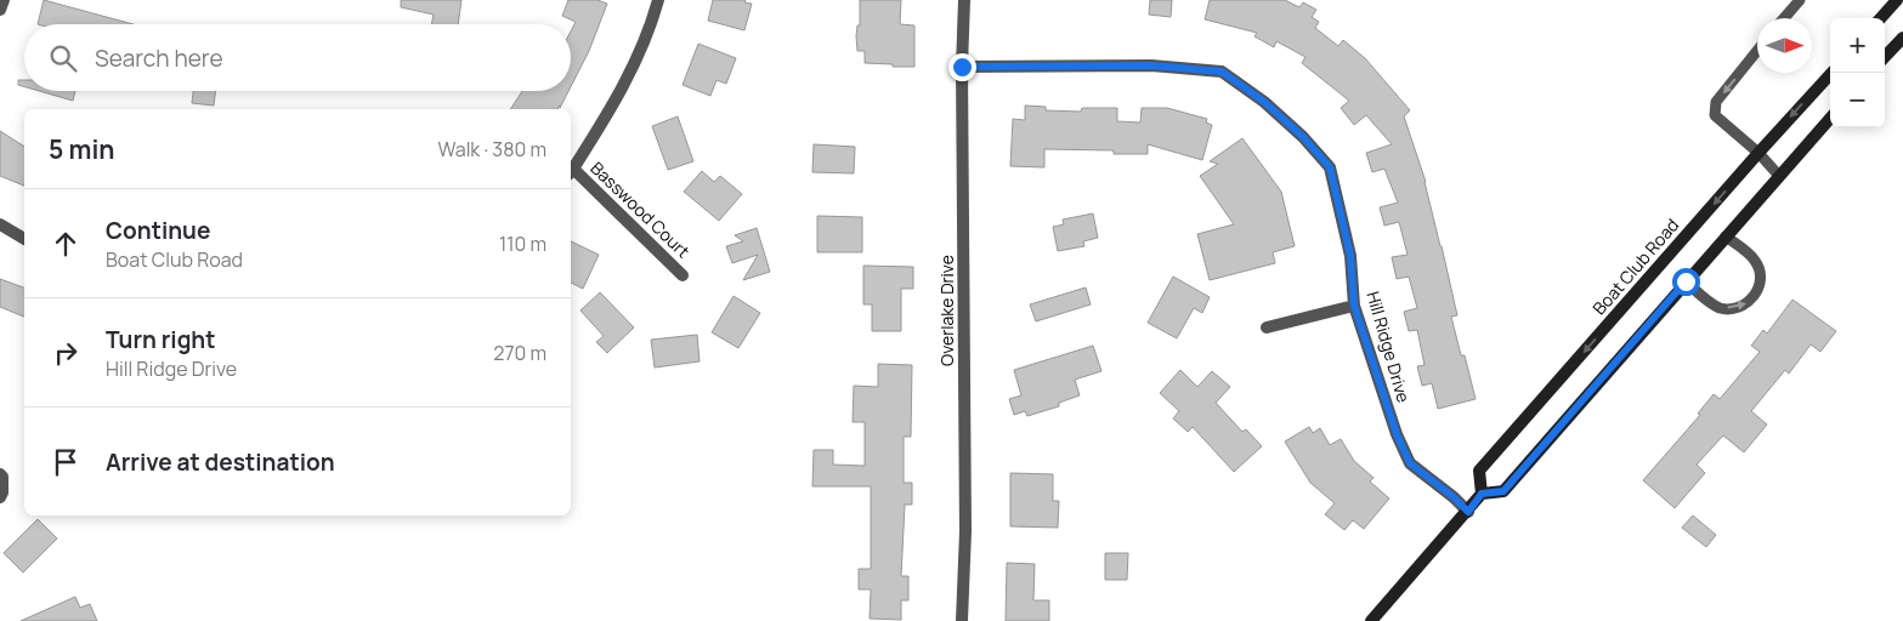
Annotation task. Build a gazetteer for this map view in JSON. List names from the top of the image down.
{
  "streets": {
    "main road": ["Boat Club Road"],
    "street": ["Basswood Court", "Overlake Drive", "Hill Ridge Drive"]
  },
  "crossings": [
    ["Overlake Drive", "Hill Ridge Drive"]
  ],
  "north": "right",
  "page": {
    "map_buttons": ["+", "−"],
    "search": "Search here",
    "heading": ["5 min", "Walk · 380 m"],
    "list": [
      ["Continue", "Boat Club Road", "110 m"],
      ["Turn right", "Hill Ridge Drive", "270 m"],
      "Arrive at destination"
    ]
  }
}
